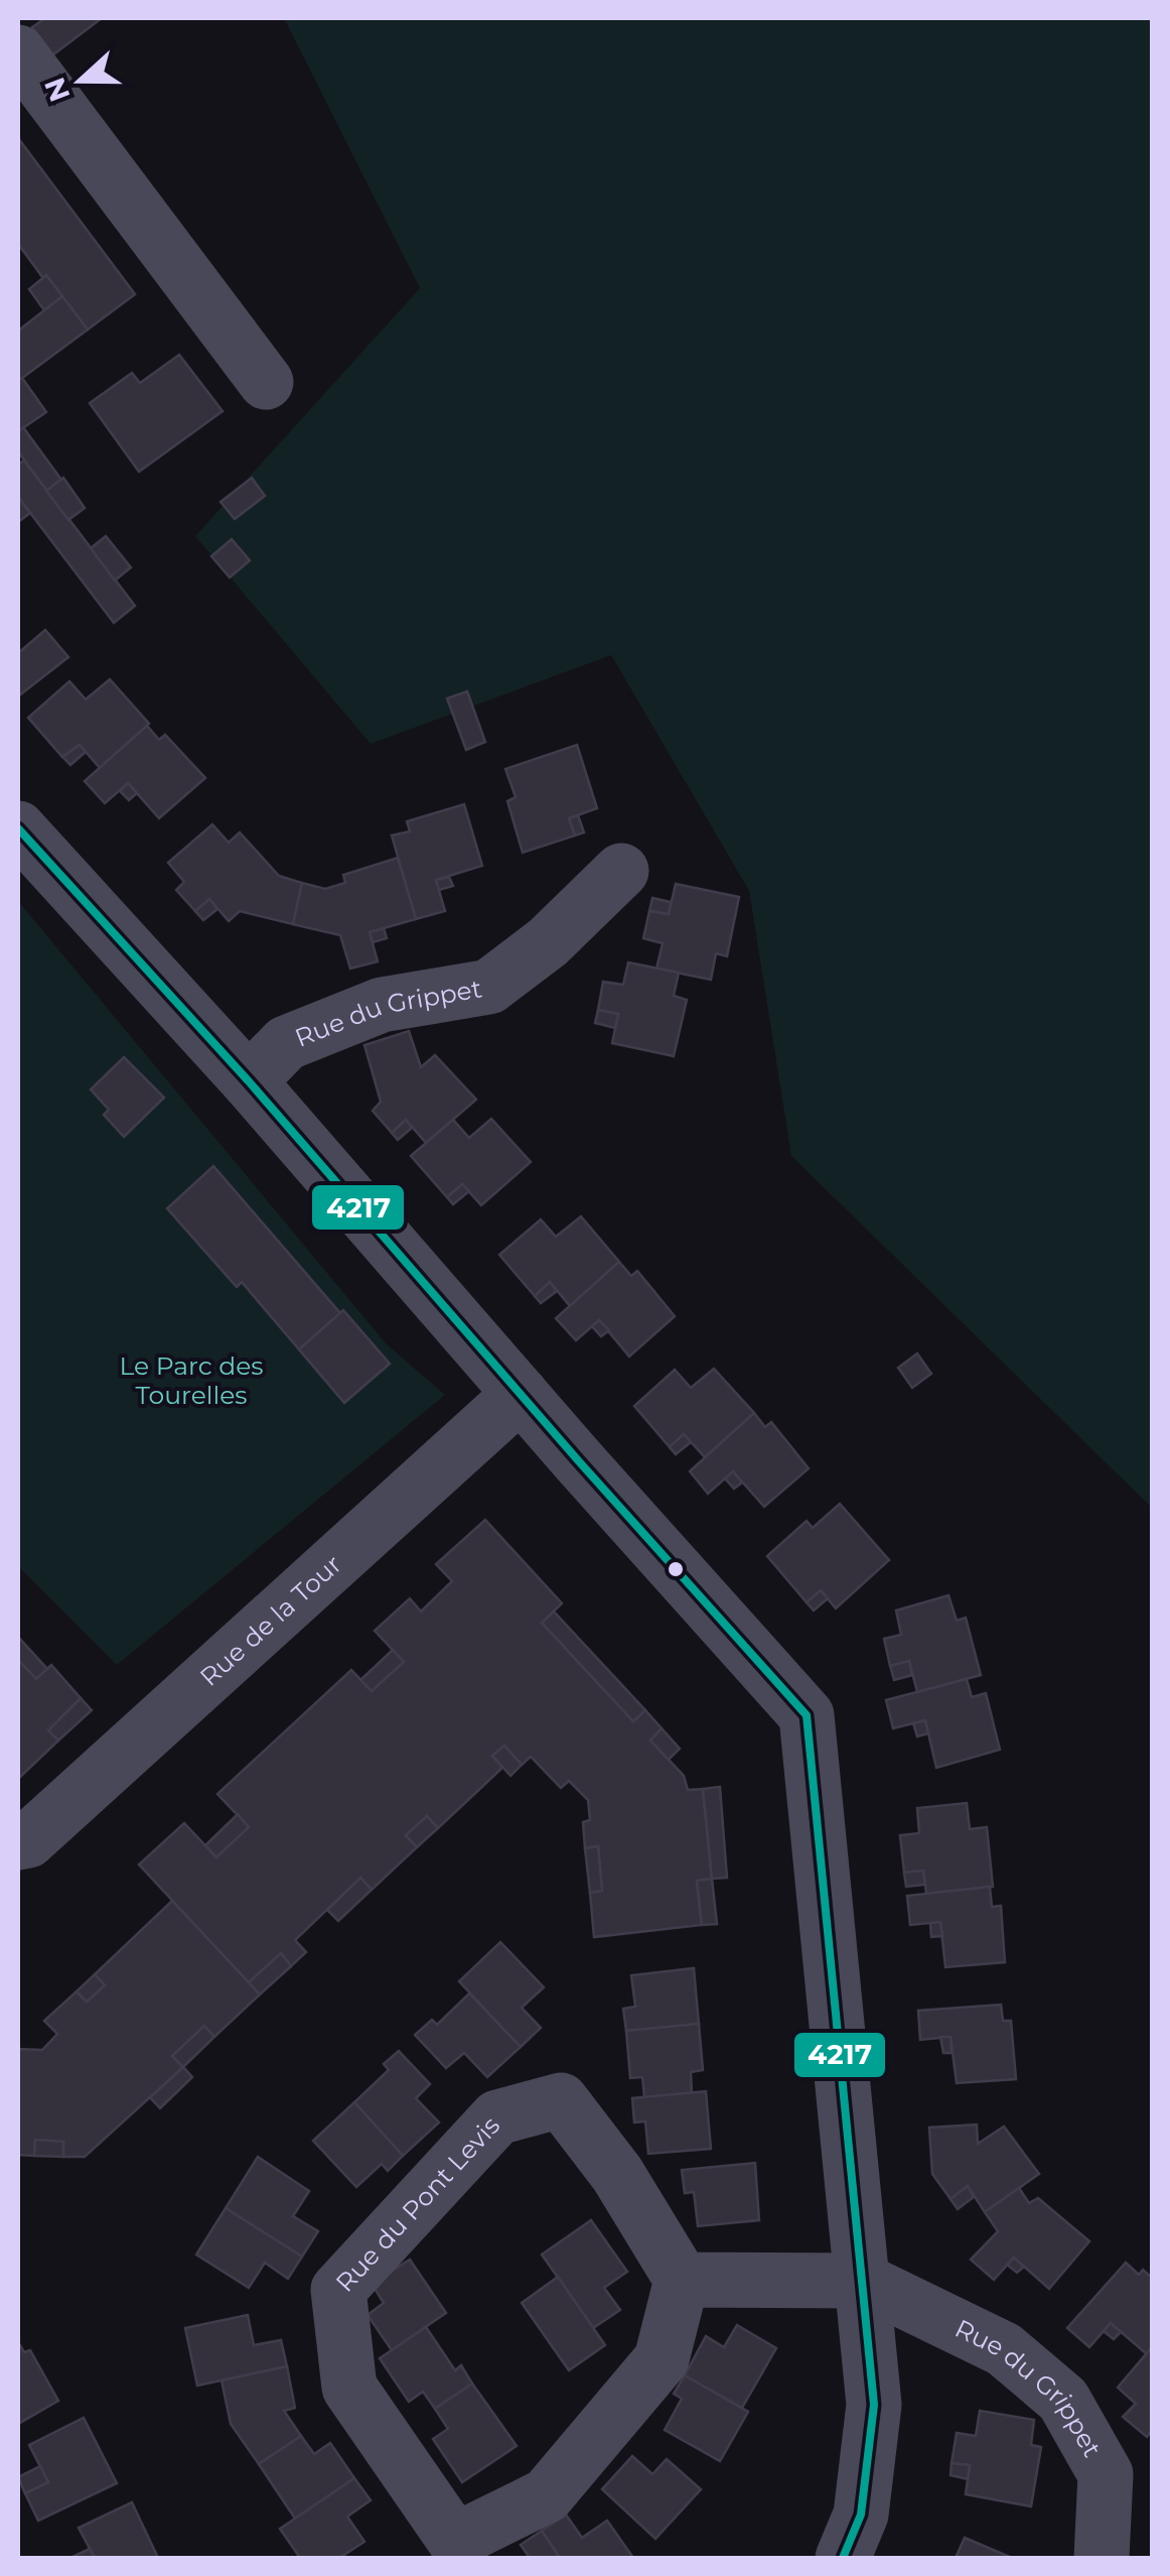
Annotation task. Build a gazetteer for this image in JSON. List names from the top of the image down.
{
  "streets": {
    "street": ["Rue du Grippet", "Rue de la Tour", "Rue du Pont Levis"]
  },
  "parks": ["Le Parc des Tourelles"],
  "lines": ["transit line 4217"],
  "north": "left"
}
